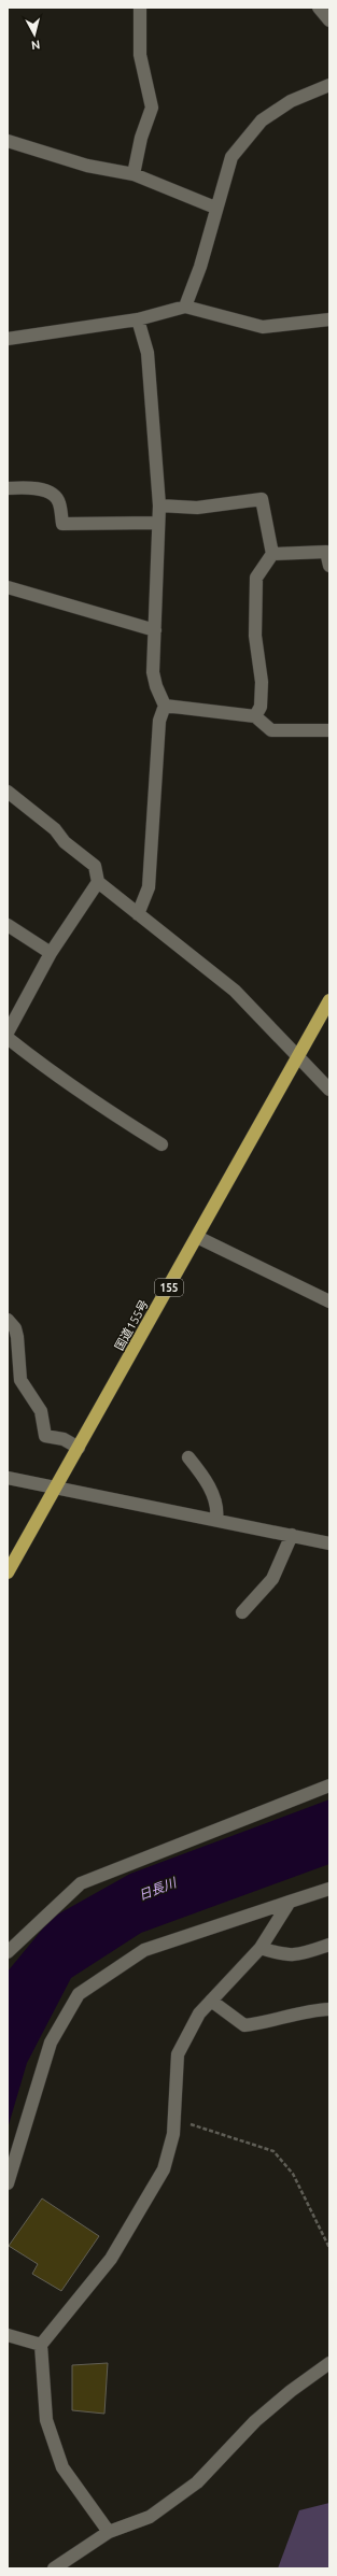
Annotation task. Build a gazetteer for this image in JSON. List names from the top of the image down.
{
  "streets": {
    "highway": ["155", "国道155号"]
  },
  "water": ["日長川"],
  "north": "bottom"
}
